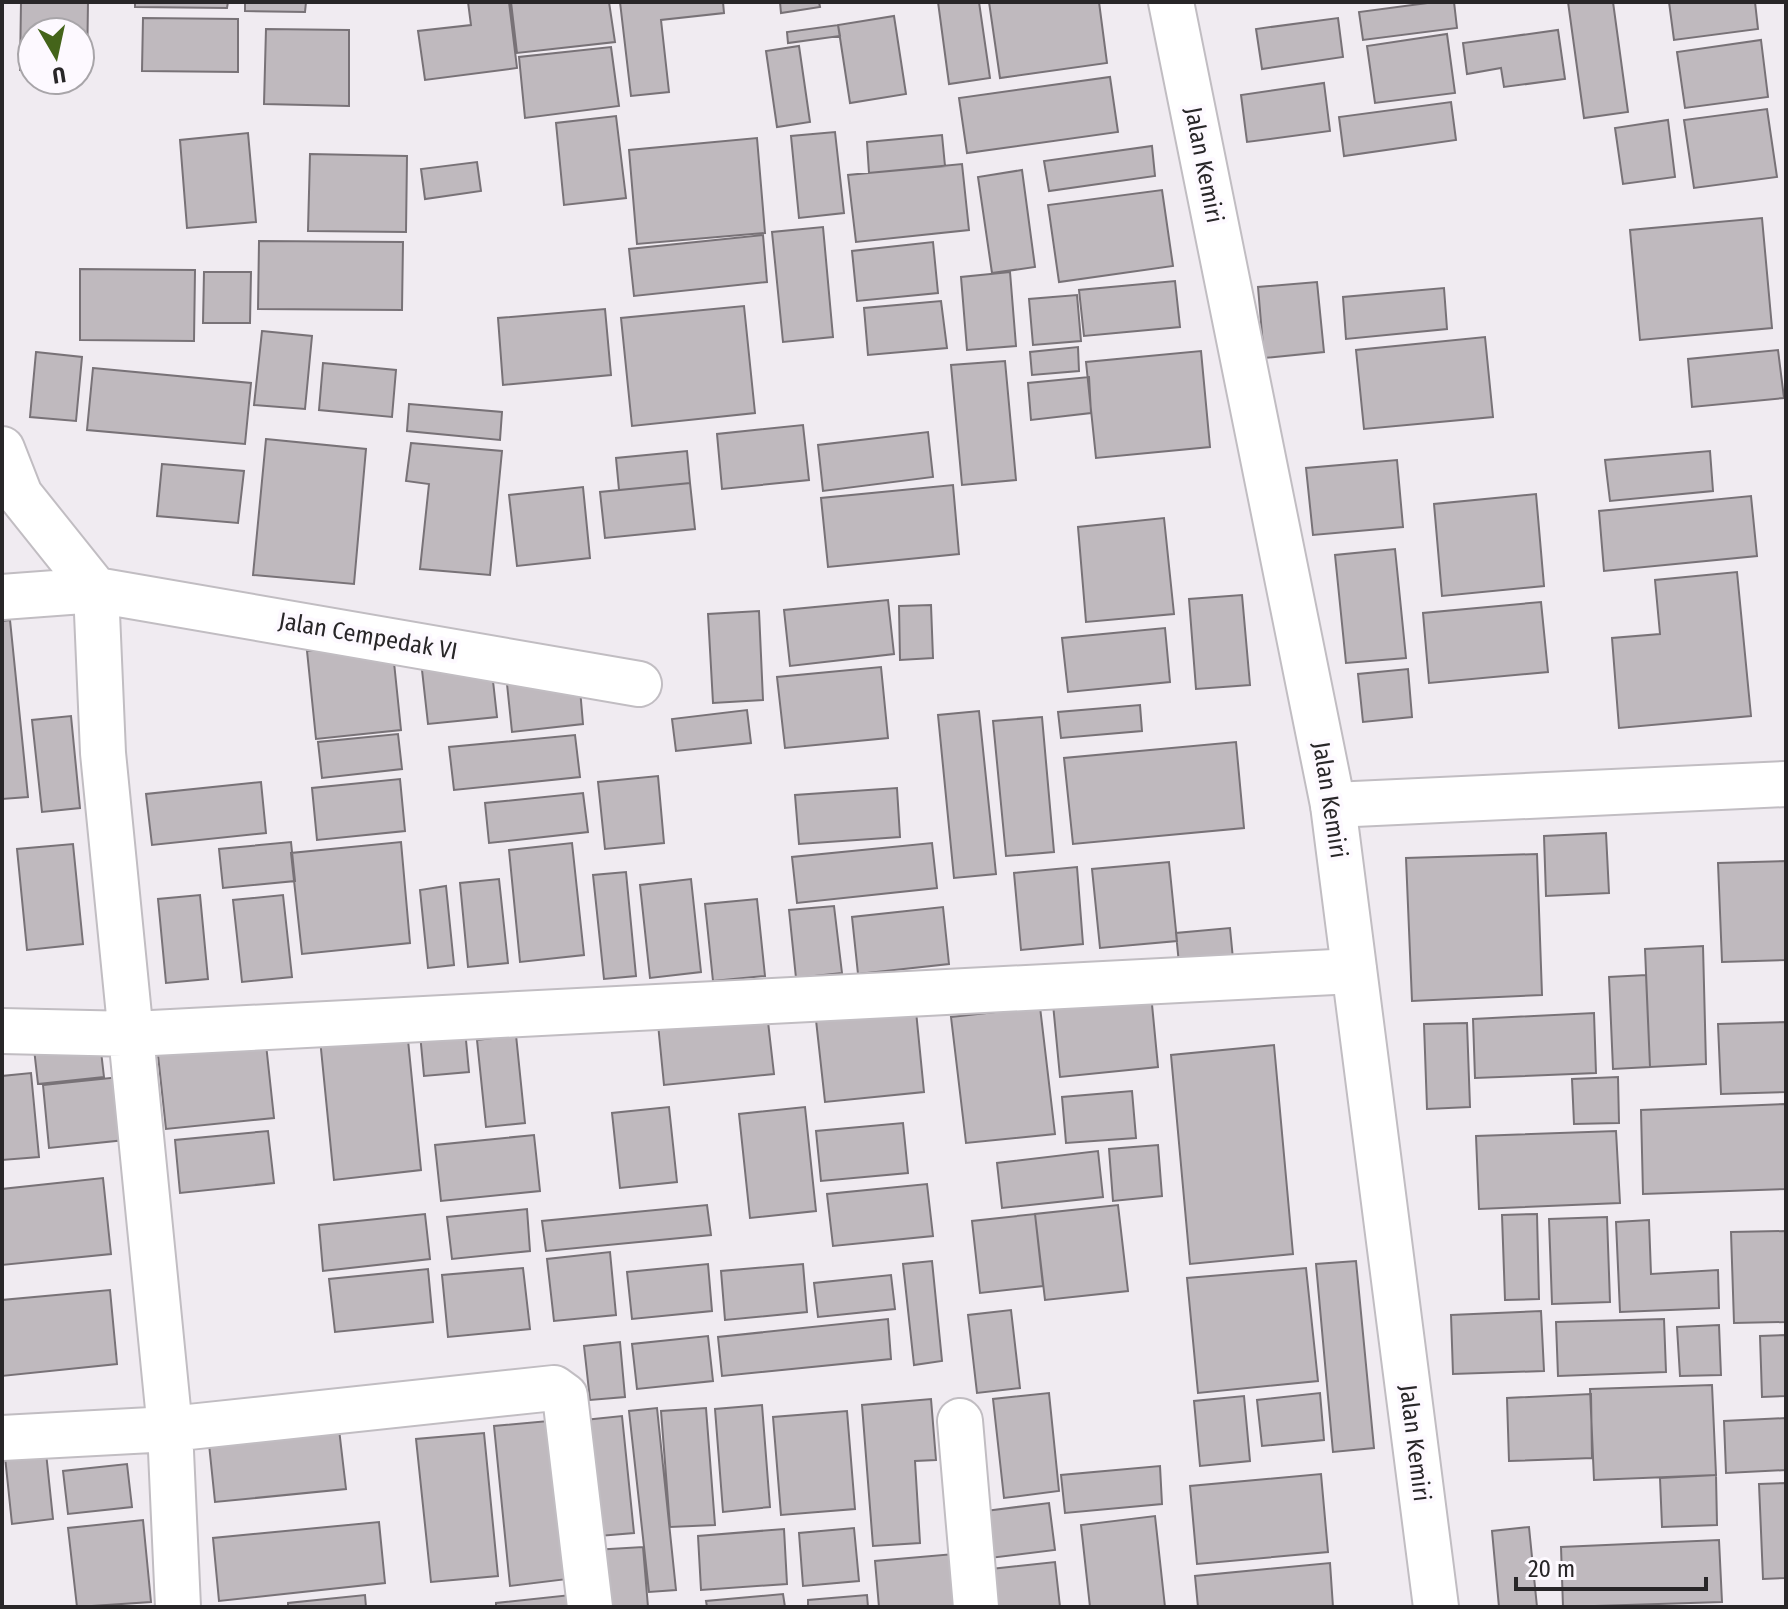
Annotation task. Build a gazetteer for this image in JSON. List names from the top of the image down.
{
  "streets": {
    "street": ["Jalan Kemiri", "Jalan Cempedak VI"]
  },
  "scale_bar": "20 m",
  "north": "bottom"
}
